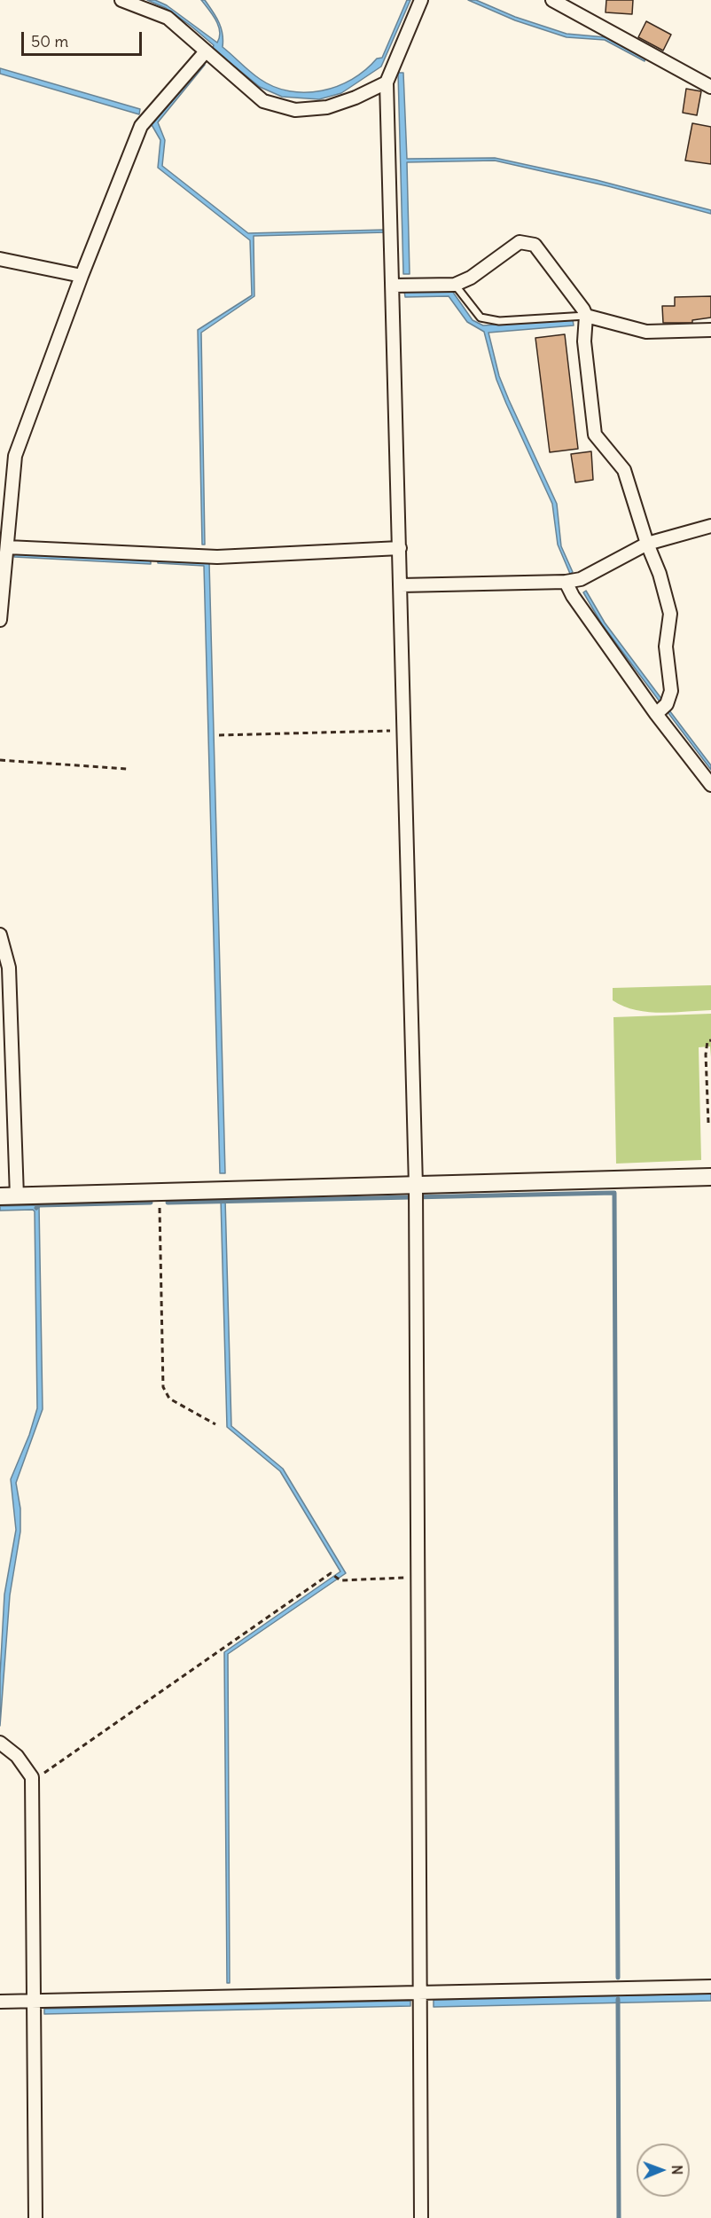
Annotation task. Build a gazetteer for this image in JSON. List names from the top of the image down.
{
  "scale_bar": "50 m",
  "north": "right"
}
